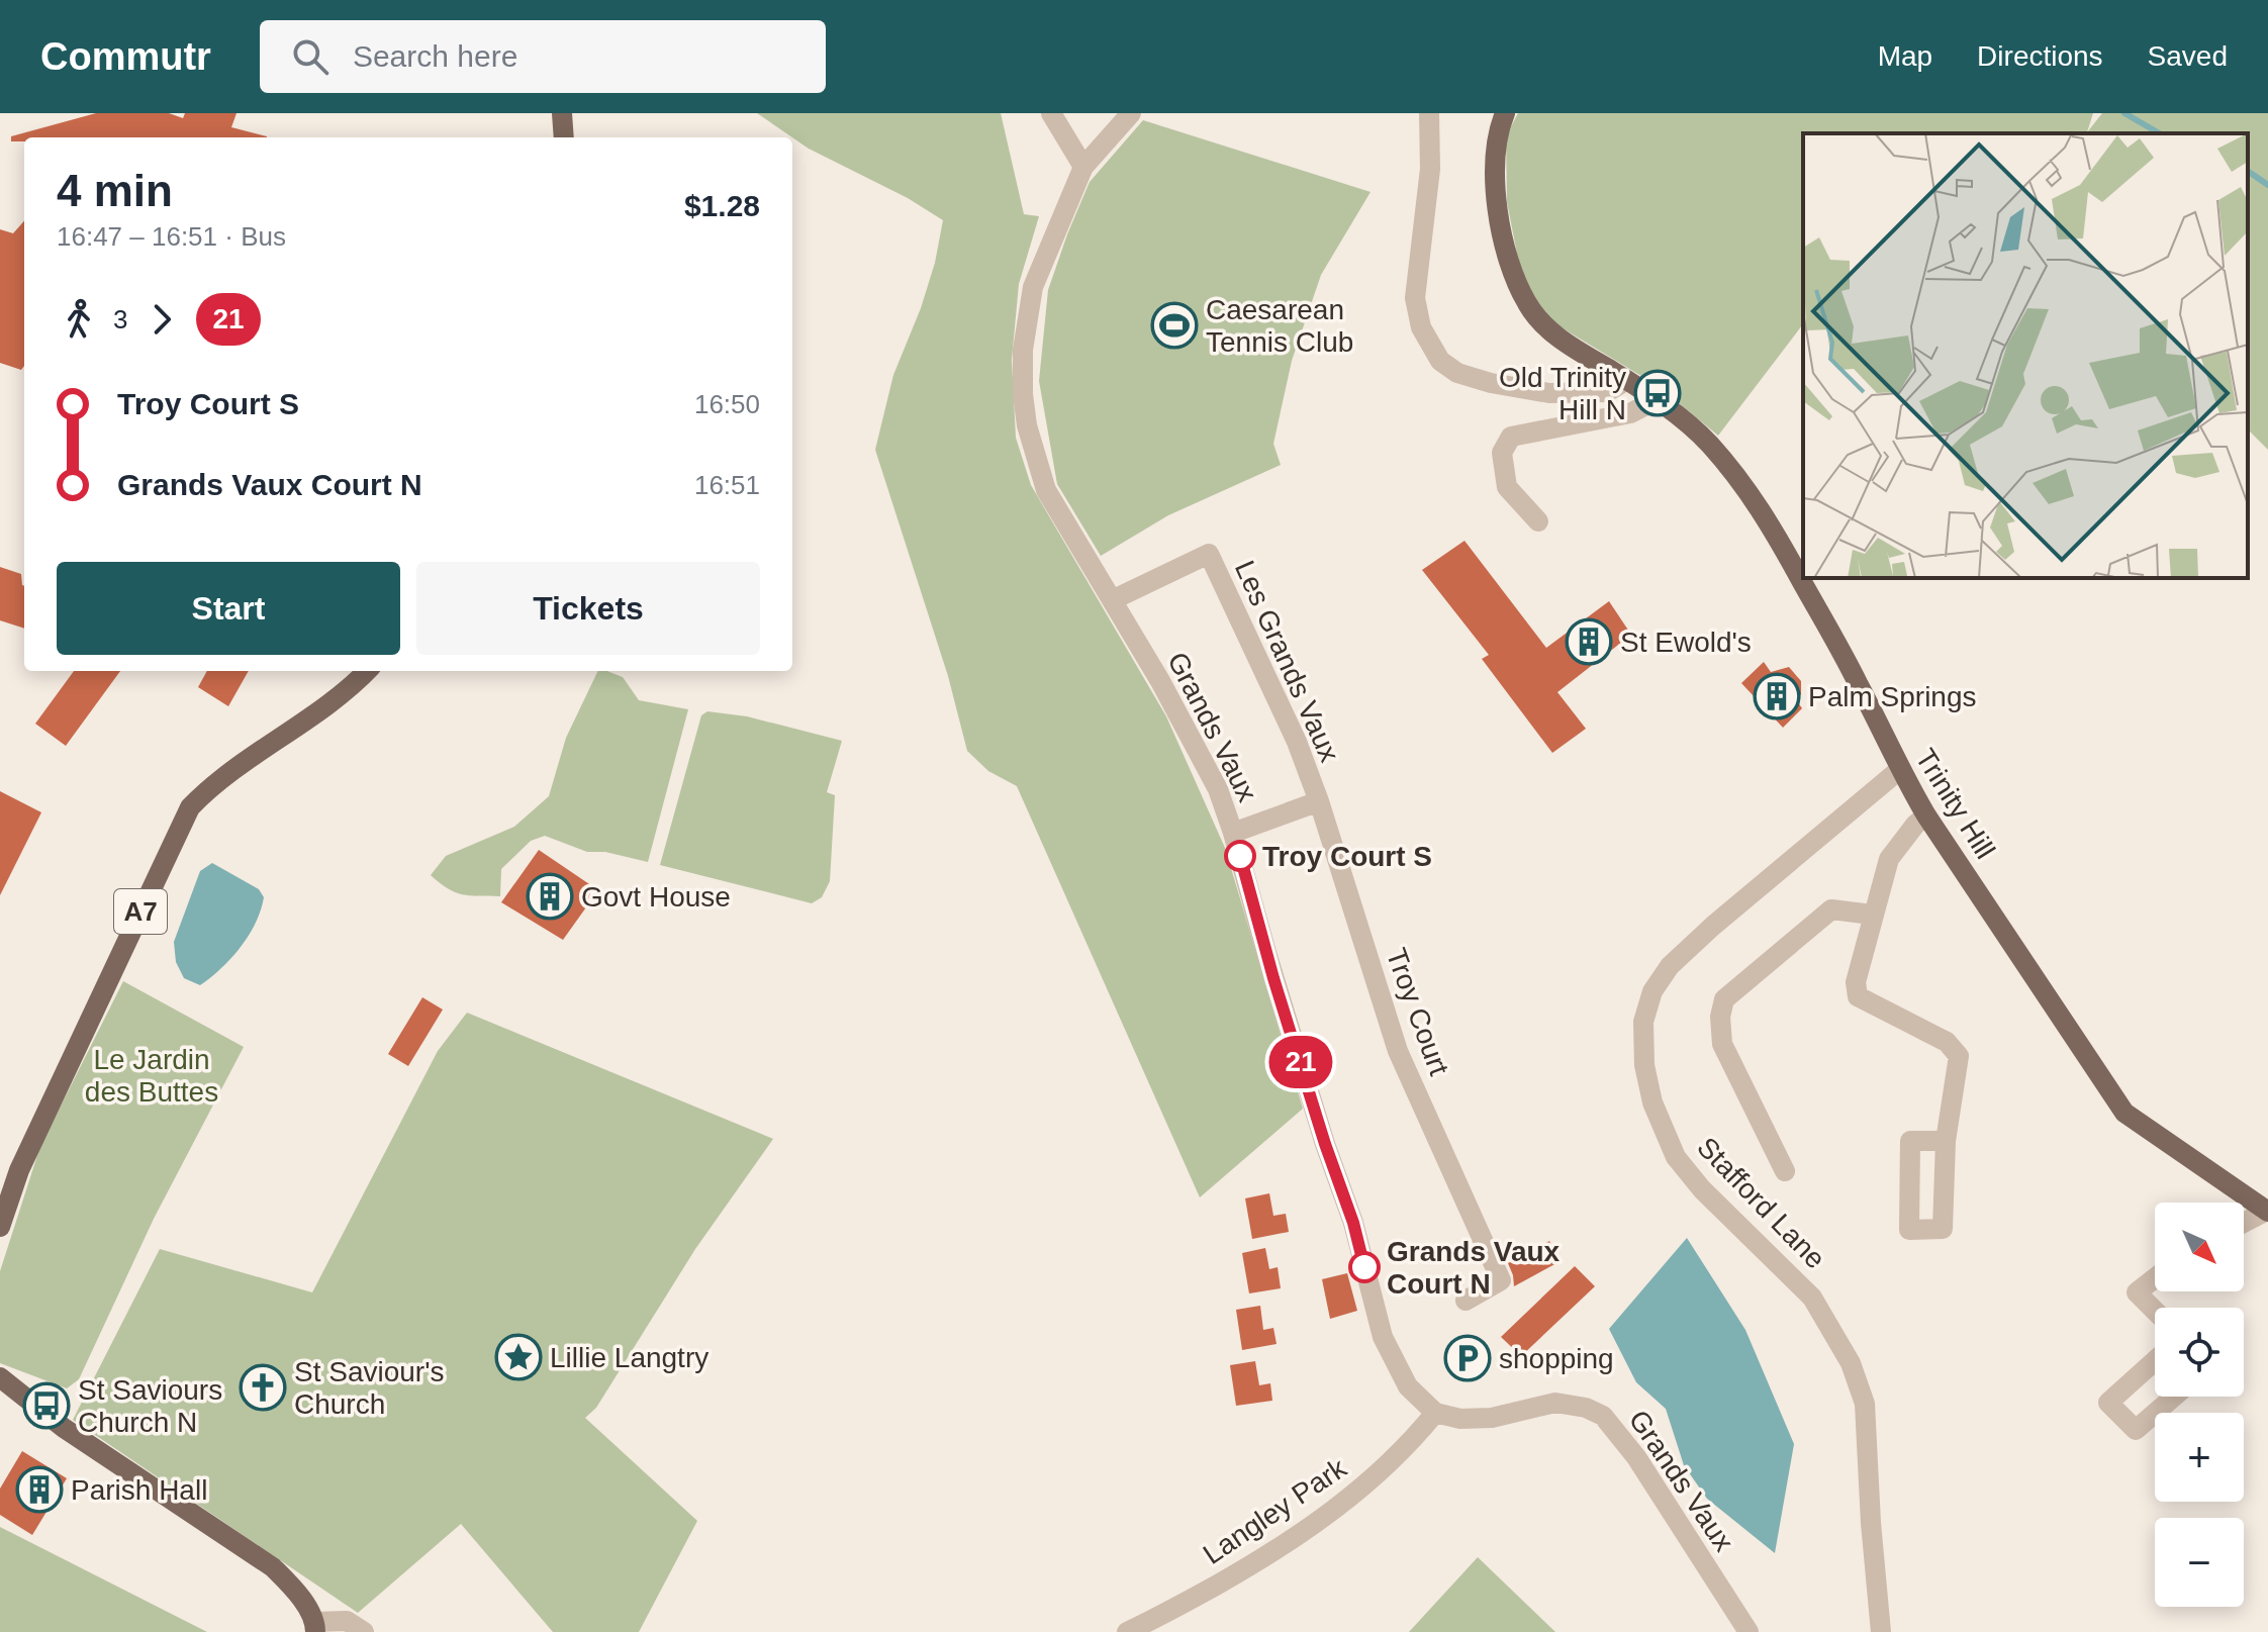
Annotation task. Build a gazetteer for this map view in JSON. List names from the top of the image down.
{
  "streets": {
    "main road": ["Trinity Hill", "A7"],
    "street": [
      "Les Grands Vaux",
      "Grands Vaux",
      "Troy Court",
      "Stafford Lane",
      "Langley Park"
    ]
  },
  "crossings": [
    ["Les Grands Vaux", "Grands Vaux"],
    ["Les Grands Vaux", "Troy Court"],
    ["Grands Vaux", "Langley Park"],
    ["Trinity Hill", "Stafford Lane"]
  ],
  "parks": ["Le Jardin des Buttes"],
  "places": {
    "sports": ["Caesarean Tennis Club"],
    "bus stop": ["Old Trinity Hill N", "St Saviours Church N"],
    "building": [
      "St Ewold's",
      "Palm Springs",
      "Govt House",
      "Parish Hall"
    ],
    "other": ["Troy Court S", "Grands Vaux Court N"],
    "place": ["Lillie Langtry"],
    "parking": ["shopping"],
    "church": ["St Saviour's Church"]
  },
  "lines": ["bus line 21"],
  "north": "bottom right",
  "page": {
    "header": "Commutr",
    "search": "Search here",
    "nav": ["Map", "Directions", "Saved"],
    "on_map": "21",
    "heading": ["4 min", "16:47 – 16:51 · Bus", "$1.28"],
    "legs": ["3", "21"],
    "list": [
      {
        "name": "Troy Court S",
        "value": "16:50"
      },
      {
        "name": "Grands Vaux Court N",
        "value": "16:51"
      }
    ],
    "buttons": ["Start", "Tickets"],
    "map_buttons": ["+", "−"]
  }
}
